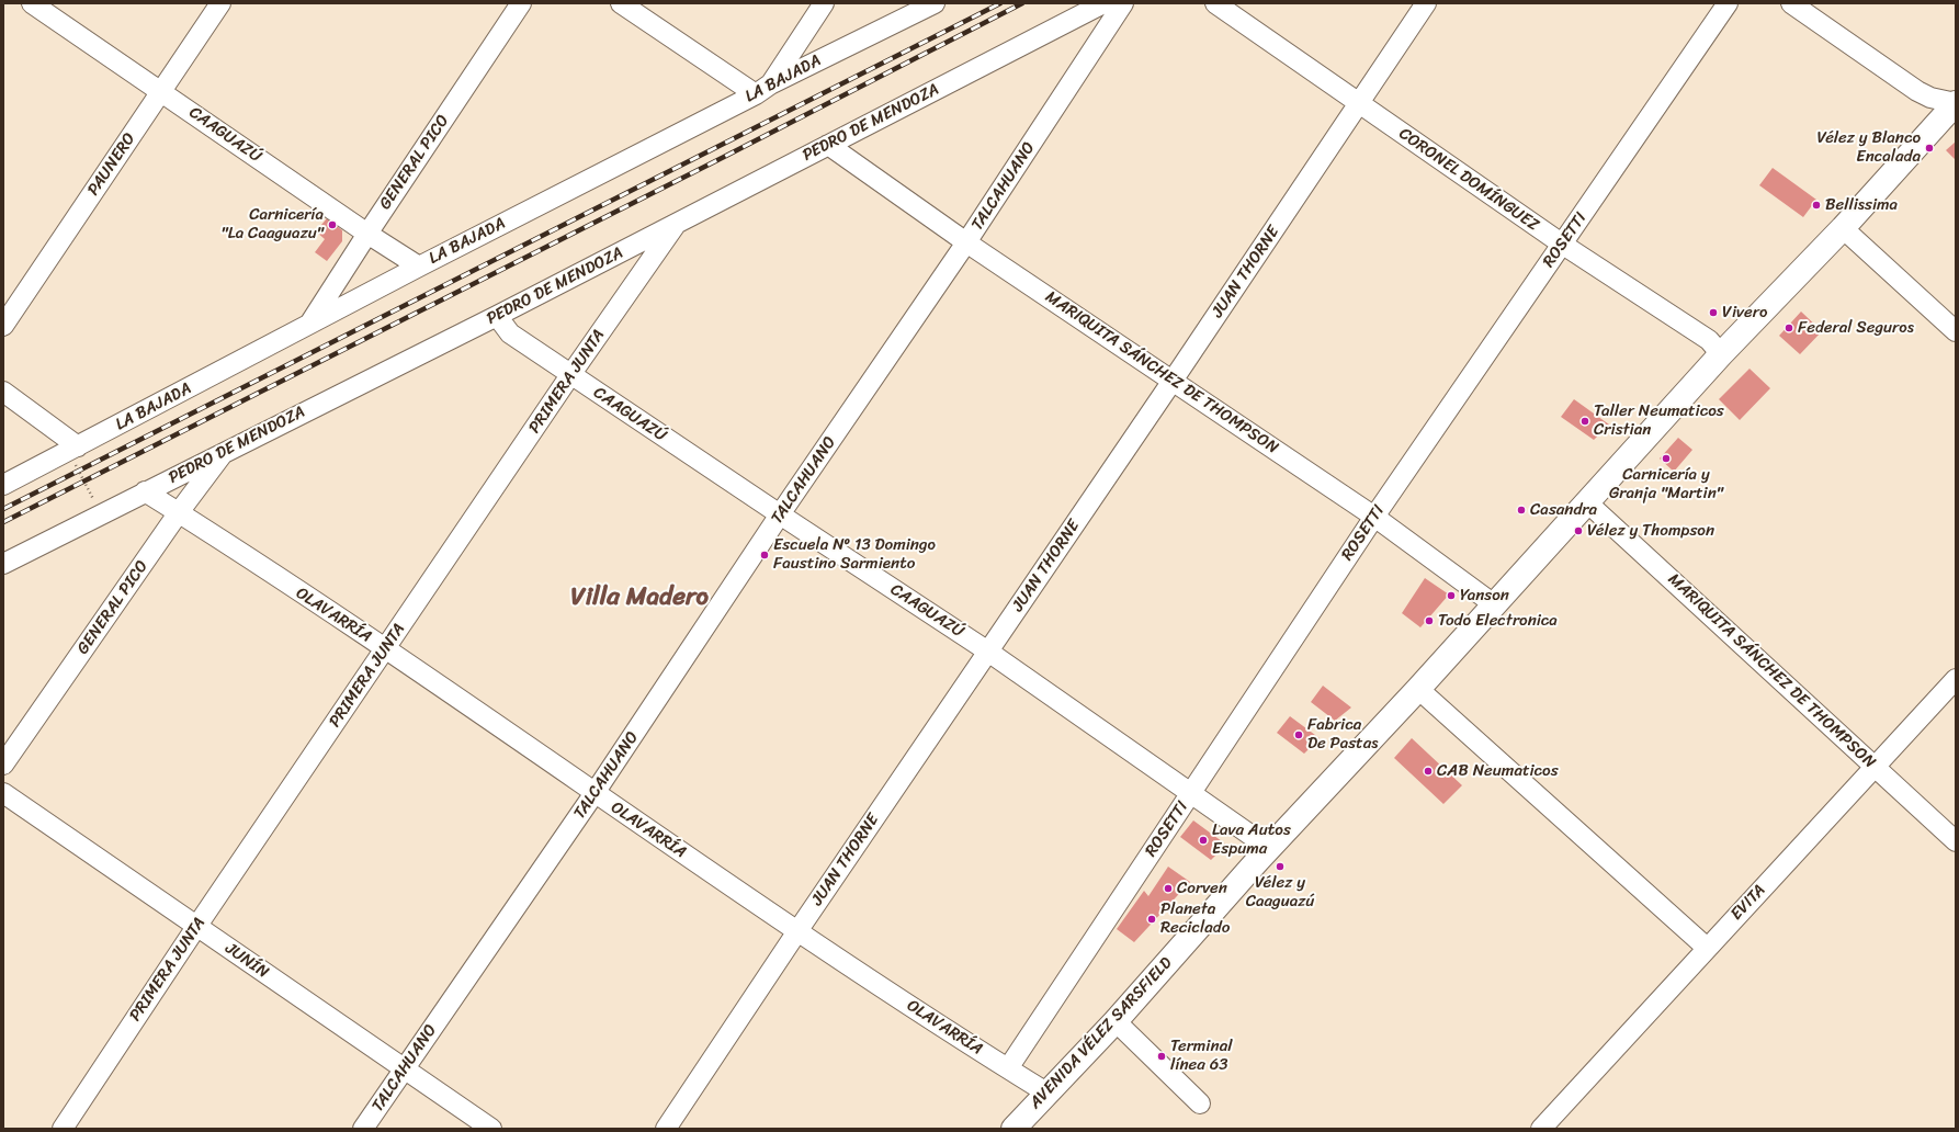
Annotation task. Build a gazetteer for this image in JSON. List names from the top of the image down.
{
  "streets": {
    "main road": ["AVENIDA VÉLEZ SARSFIELD"],
    "street": [
      "LA BAJADA",
      "PEDRO DE MENDOZA",
      "CAAGUAZÚ",
      "GENERAL PICO",
      "PAUNERO",
      "CORONEL DOMÍNGUEZ",
      "TALCAHUANO",
      "ROSETTI",
      "JUAN THORNE",
      "MARIQUITA SÁNCHEZ DE THOMPSON",
      "PRIMERA JUNTA",
      "OLAVARRÍA",
      "EVITA",
      "JUNÍN"
    ]
  },
  "crossings": [
    ["LA BAJADA", "CAAGUAZÚ"],
    ["LA BAJADA", "GENERAL PICO"],
    ["PEDRO DE MENDOZA", "CAAGUAZÚ"],
    ["PEDRO DE MENDOZA", "GENERAL PICO"],
    ["PEDRO DE MENDOZA", "MARIQUITA SÁNCHEZ DE THOMPSON"],
    ["PEDRO DE MENDOZA", "PRIMERA JUNTA"],
    ["PEDRO DE MENDOZA", "OLAVARRÍA"],
    ["CAAGUAZÚ", "GENERAL PICO"],
    ["CAAGUAZÚ", "PAUNERO"],
    ["CAAGUAZÚ", "TALCAHUANO"],
    ["CAAGUAZÚ", "ROSETTI"],
    ["CAAGUAZÚ", "JUAN THORNE"],
    ["CAAGUAZÚ", "PRIMERA JUNTA"],
    ["CAAGUAZÚ", "AVENIDA VÉLEZ SARSFIELD"],
    ["GENERAL PICO", "OLAVARRÍA"],
    ["CORONEL DOMÍNGUEZ", "ROSETTI"],
    ["CORONEL DOMÍNGUEZ", "JUAN THORNE"],
    ["CORONEL DOMÍNGUEZ", "AVENIDA VÉLEZ SARSFIELD"],
    ["TALCAHUANO", "MARIQUITA SÁNCHEZ DE THOMPSON"],
    ["TALCAHUANO", "OLAVARRÍA"],
    ["TALCAHUANO", "JUNÍN"],
    ["ROSETTI", "MARIQUITA SÁNCHEZ DE THOMPSON"],
    ["ROSETTI", "OLAVARRÍA"],
    ["JUAN THORNE", "MARIQUITA SÁNCHEZ DE THOMPSON"],
    ["JUAN THORNE", "OLAVARRÍA"],
    ["MARIQUITA SÁNCHEZ DE THOMPSON", "EVITA"],
    ["MARIQUITA SÁNCHEZ DE THOMPSON", "AVENIDA VÉLEZ SARSFIELD"],
    ["PRIMERA JUNTA", "OLAVARRÍA"],
    ["PRIMERA JUNTA", "JUNÍN"],
    ["OLAVARRÍA", "AVENIDA VÉLEZ SARSFIELD"]
  ],
  "districts": ["Villa Madero"],
  "places": [
    "Vélez y Blanco Encalada",
    "Bellissima",
    "Carnicería \"La Caaguazu\"",
    "Vivero",
    "Federal Seguros",
    "Taller Neumaticos Cristian",
    "Carnicería y Granja \"Martin\"",
    "Casandra",
    "Vélez y Thompson",
    "Escuela Nº 13 Domingo Faustino Sarmiento",
    "Yanson",
    "Todo Electronica",
    "Fabrica De Pastas",
    "CAB Neumaticos",
    "Lava Autos Espuma",
    "Vélez y Caaguazú",
    "Corven",
    "Planeta Reciclado",
    "Terminal línea 63"
  ]
}
